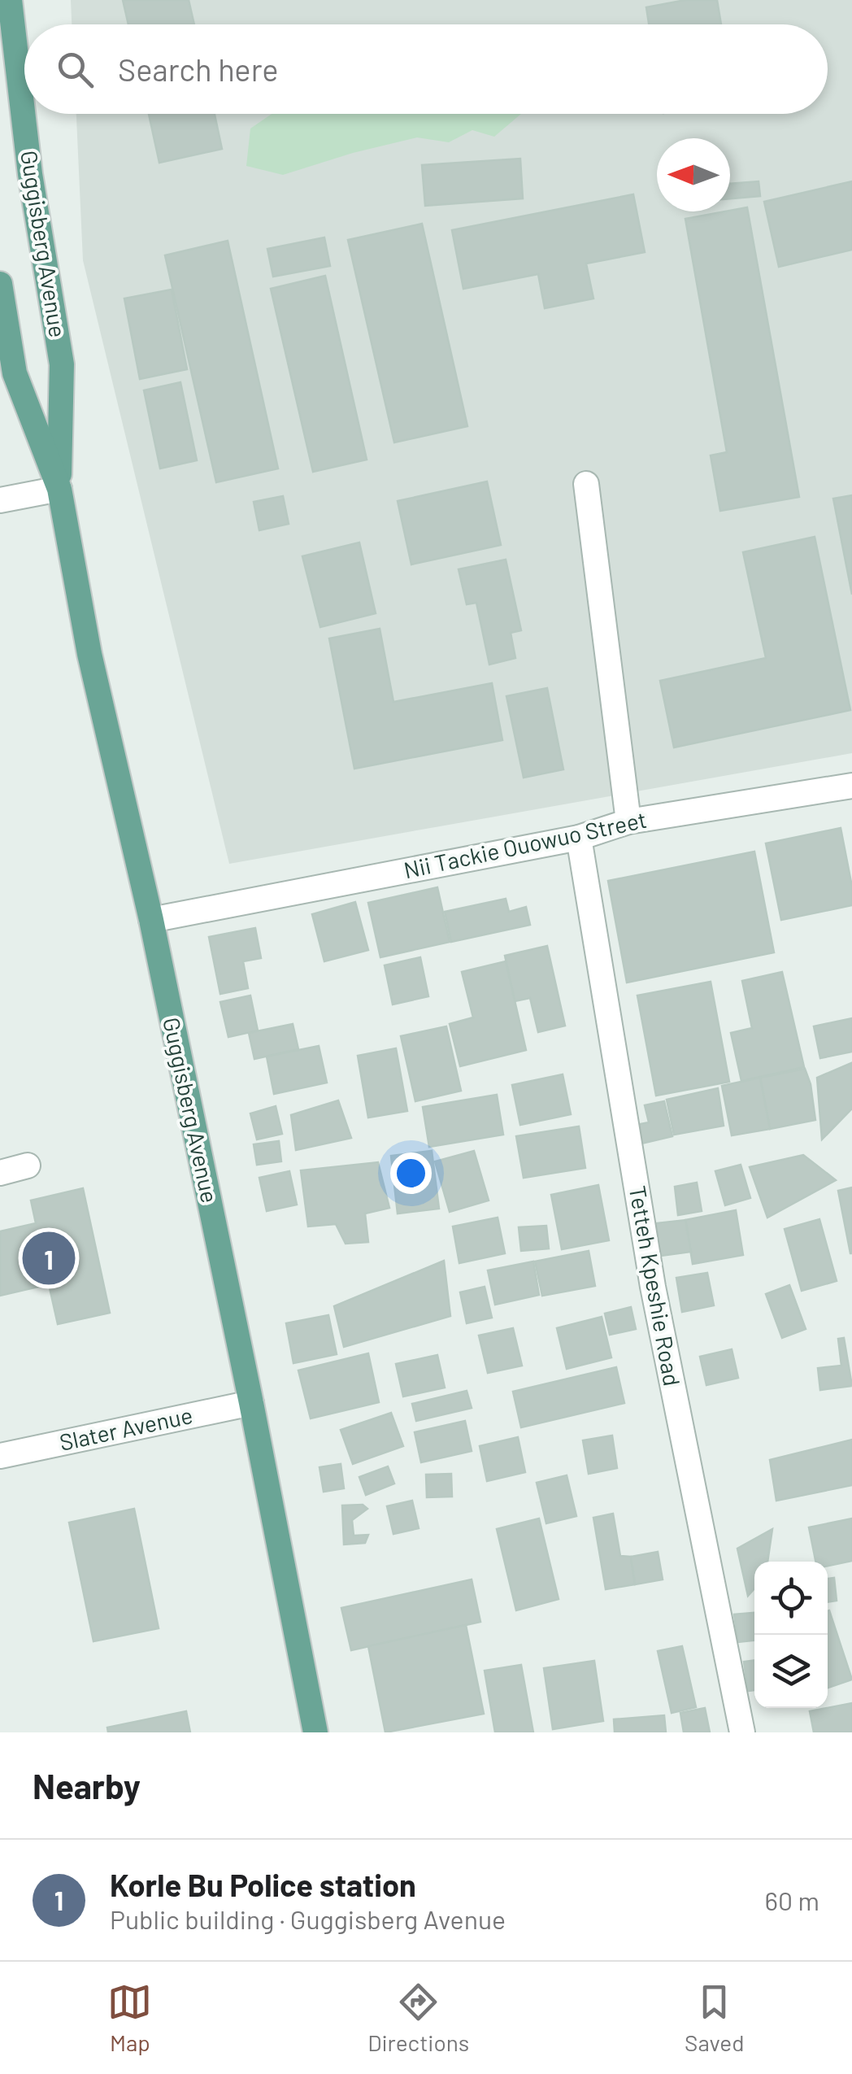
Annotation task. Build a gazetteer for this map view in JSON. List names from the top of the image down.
{
  "streets": {
    "main road": ["Guggisberg Avenue"],
    "street": ["Nii Tackie Ouowuo Street", "Tetteh Kpeshie Road", "Slater Avenue"]
  },
  "crossings": [
    ["Guggisberg Avenue", "Nii Tackie Ouowuo Street"],
    ["Guggisberg Avenue", "Slater Avenue"],
    ["Nii Tackie Ouowuo Street", "Tetteh Kpeshie Road"]
  ],
  "north": "left",
  "page": {
    "search": "Search here",
    "pins": "1",
    "heading": "Nearby",
    "list": [
      {
        "mark": "1",
        "name": "Korle Bu Police station",
        "note": "Public building · Guggisberg Avenue",
        "value": "60 m"
      }
    ],
    "nav": ["Map", "Directions", "Saved"]
  }
}
